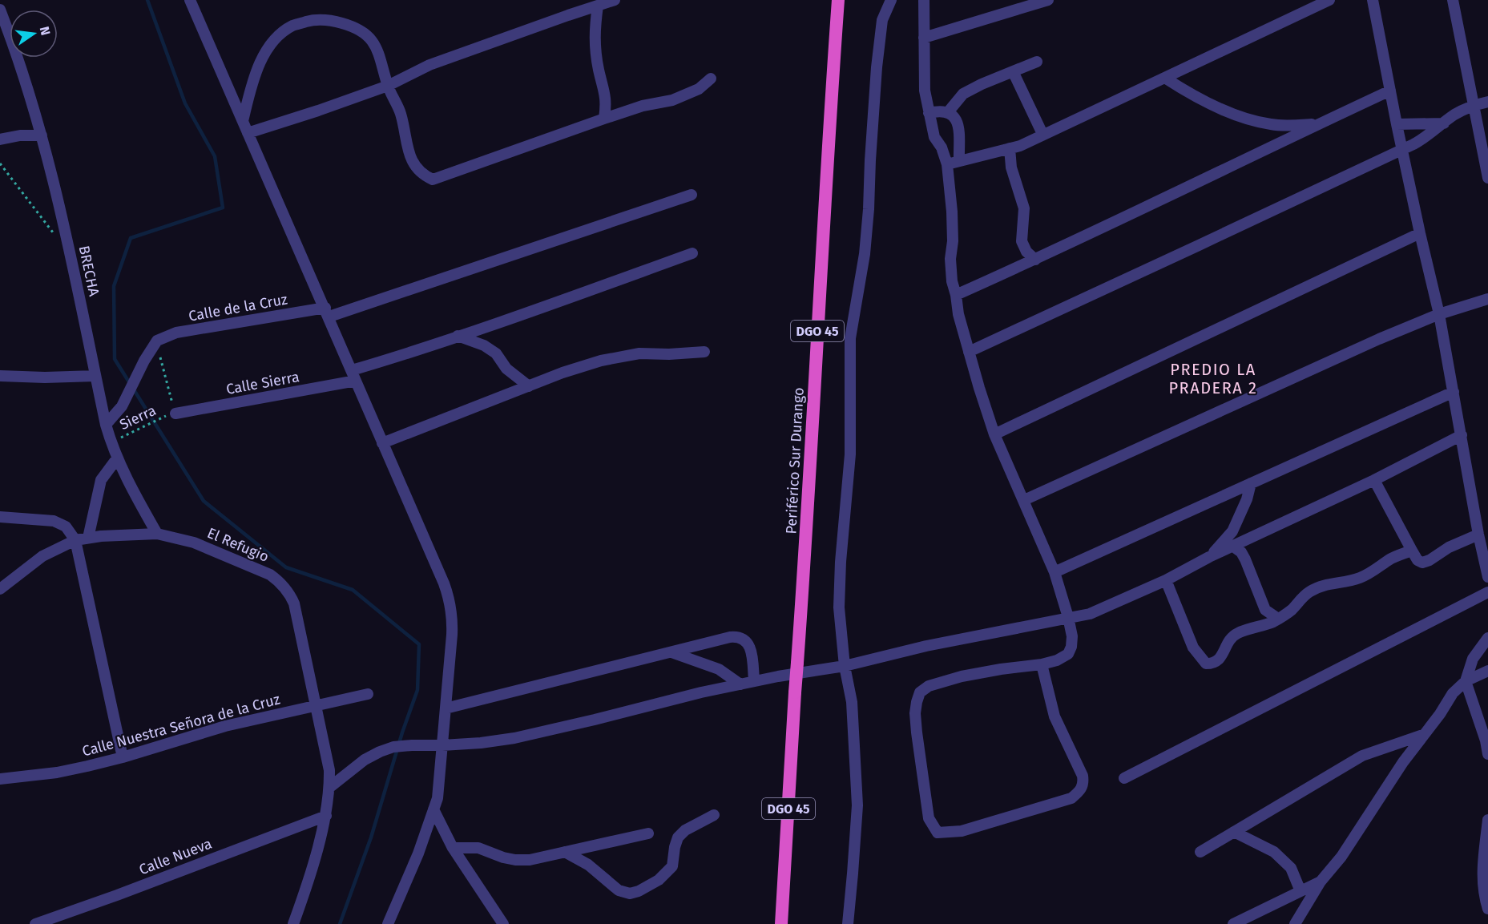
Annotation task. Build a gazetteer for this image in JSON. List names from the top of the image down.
{
  "streets": {
    "highway": ["DGO 45", "Periférico Sur Durango"],
    "street": [
      "BRECHA",
      "Calle de la Cruz",
      "Calle Sierra",
      "El Refugio",
      "Calle Nuestra Señora de la Cruz",
      "Calle Nueva"
    ],
    "path": ["Sierra"]
  },
  "crossings": [
    ["BRECHA", "Sierra"],
    ["BRECHA", "El Refugio"],
    ["Calle Sierra", "Sierra"],
    ["El Refugio", "Calle Nuestra Señora de la Cruz"],
    ["El Refugio", "Calle Nueva"]
  ],
  "districts": ["PREDIO LA PRADERA 2"],
  "north": "right"
}
